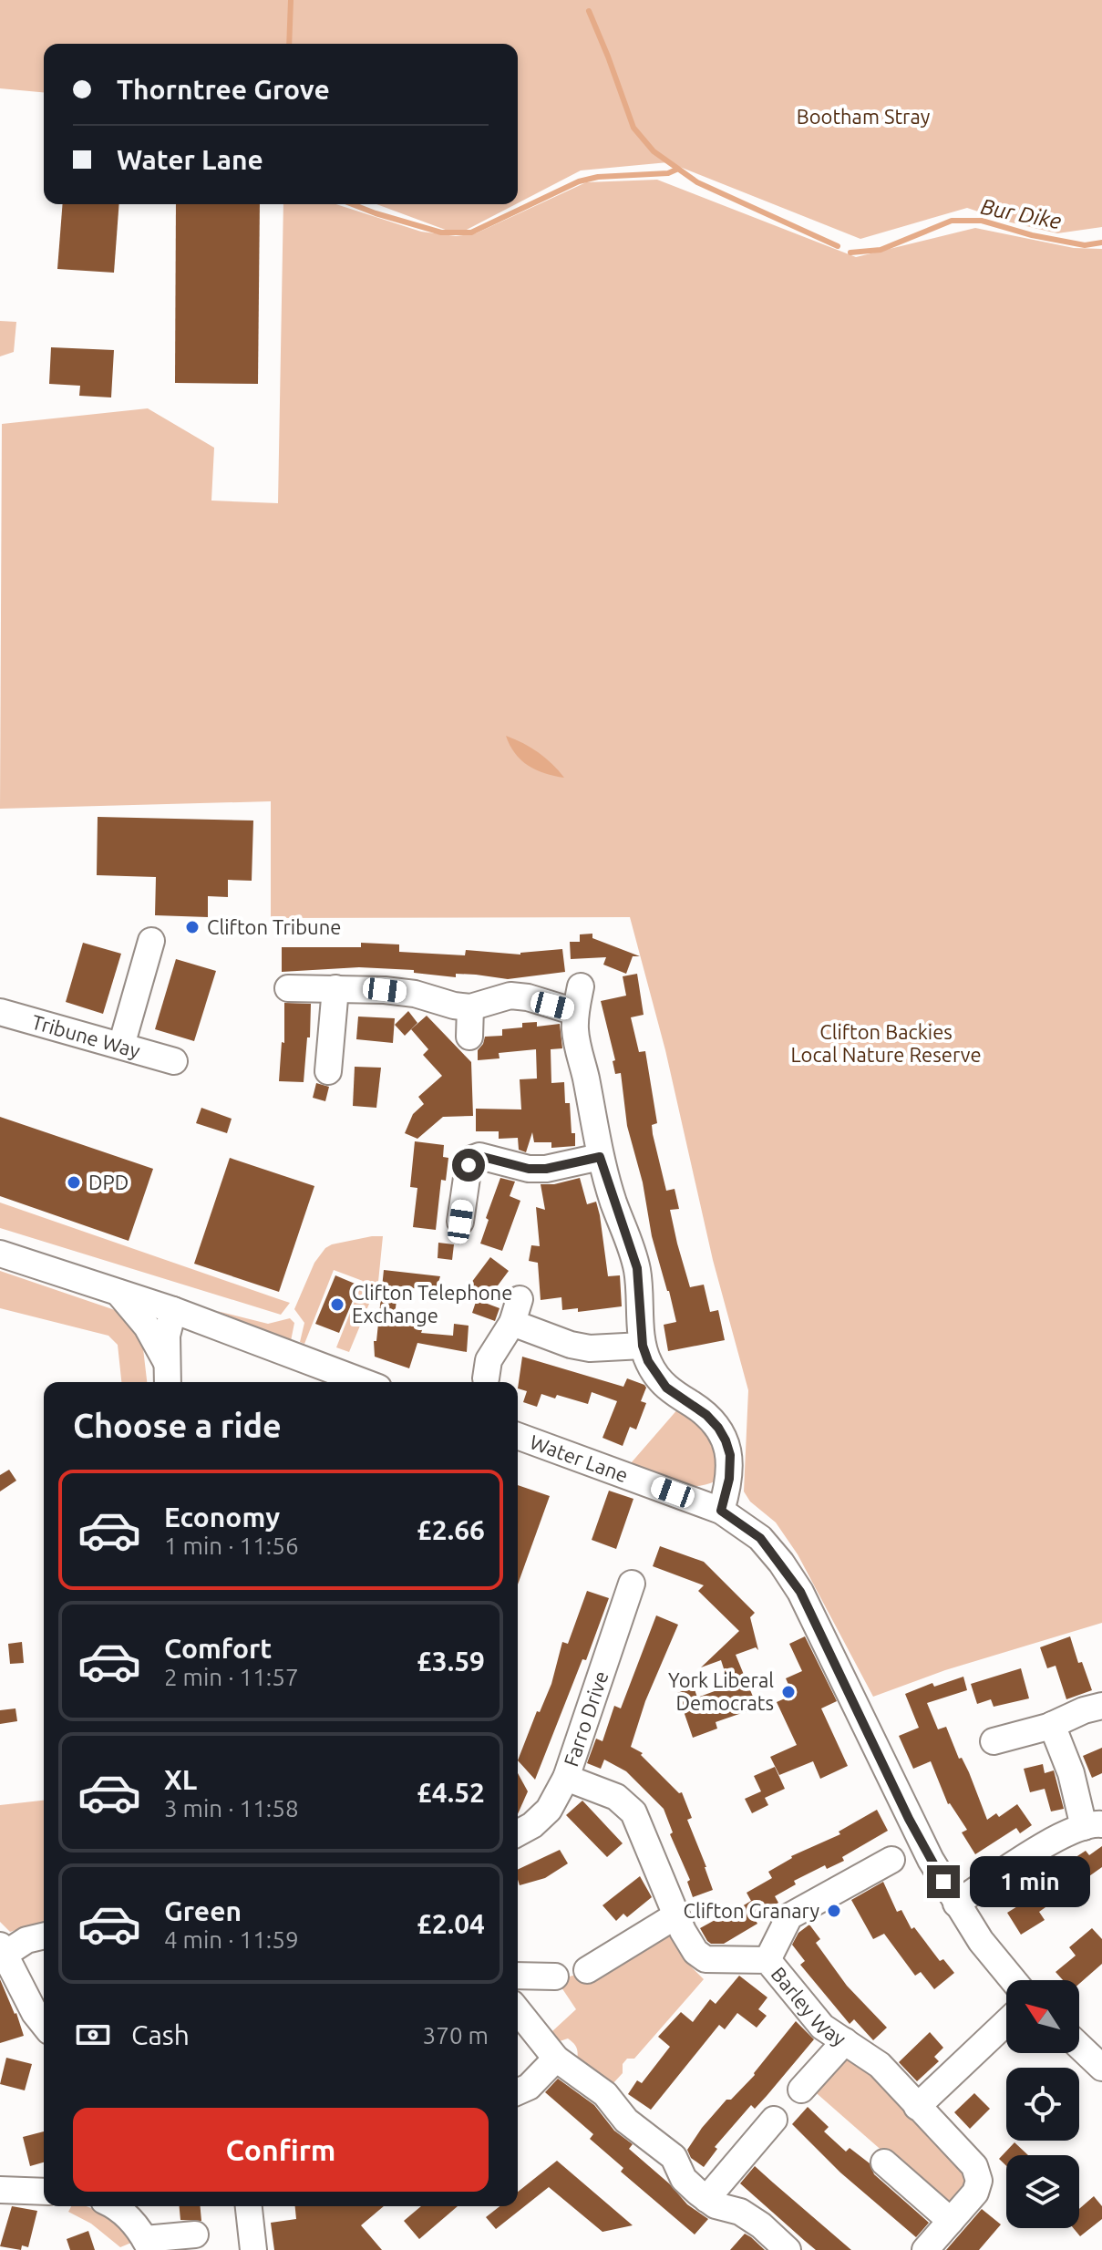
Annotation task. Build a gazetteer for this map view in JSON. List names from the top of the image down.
{
  "streets": {
    "street": [
      "Tribune Way",
      "Water Lane",
      "Farro Drive",
      "Barley Way"
    ]
  },
  "crossings": [
    ["Farro Drive", "Barley Way"]
  ],
  "water": ["Bur Dike"],
  "parks": ["Bootham Stray", "Clifton Backies Local Nature Reserve"],
  "places": [
    "Clifton Tribune",
    "DPD",
    "Clifton Telephone Exchange",
    "York Liberal Democrats",
    "Clifton Granary"
  ],
  "north": "top left",
  "page": {
    "banner": ["Thorntree Grove", "Water Lane"],
    "heading": "Choose a ride",
    "list": [
      {
        "name": "Economy",
        "note": "1 min · 11:56",
        "value": "£2.66"
      },
      {
        "name": "Comfort",
        "note": "2 min · 11:57",
        "value": "£3.59"
      },
      {
        "name": "XL",
        "note": "3 min · 11:58",
        "value": "£4.52"
      },
      {
        "name": "Green",
        "note": "4 min · 11:59",
        "value": "£2.04"
      }
    ],
    "bubble": "1 min",
    "pay": ["Cash", "370 m"],
    "buttons": "Confirm"
  }
}
